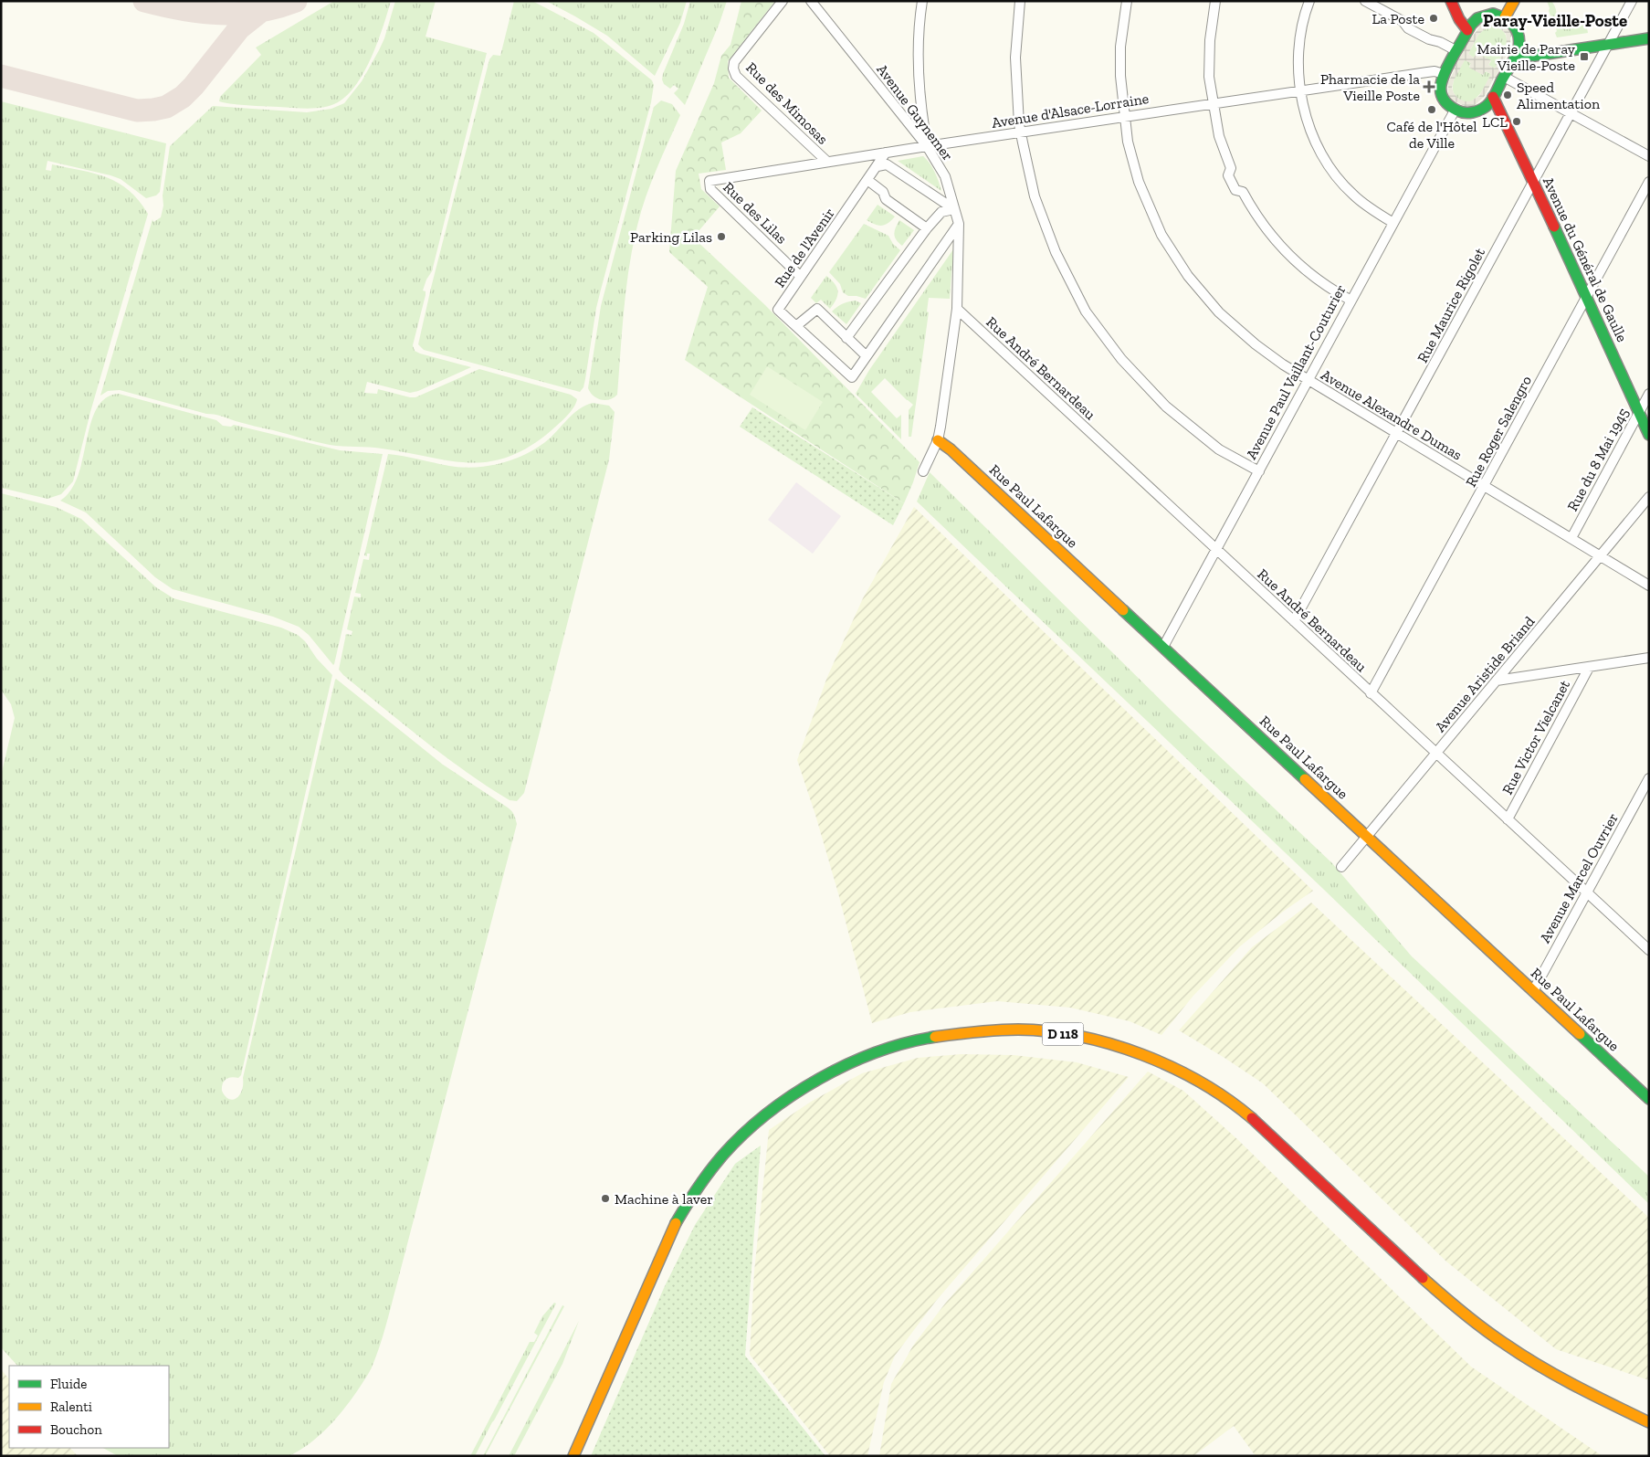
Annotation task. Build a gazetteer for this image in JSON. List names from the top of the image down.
{
  "streets": {
    "street": [
      "Rue des Mimosas",
      "Avenue d'Alsace-Lorraine",
      "Avenue Guynemer",
      "Rue des Lilas",
      "Rue de l'Avenir",
      "Avenue du Général de Gaulle",
      "Rue Maurice Rigolet",
      "Rue André Bernardeau",
      "Avenue Paul Vaillant-Couturier",
      "Avenue Alexandre Dumas",
      "Rue Roger Salengro",
      "Rue du 8 Mai 1945",
      "Rue Paul Lafargue",
      "Avenue Aristide Briand",
      "Rue Victor Vielcanet",
      "Avenue Marcel Ouvrier",
      "D 118"
    ]
  },
  "crossings": [
    ["Rue des Mimosas", "Avenue d'Alsace-Lorraine"],
    ["Avenue d'Alsace-Lorraine", "Avenue Guynemer"],
    ["Avenue d'Alsace-Lorraine", "Rue des Lilas"],
    ["Avenue d'Alsace-Lorraine", "Rue de l'Avenir"],
    ["Avenue d'Alsace-Lorraine", "Avenue Alexandre Dumas"],
    ["Avenue Guynemer", "Rue de l'Avenir"],
    ["Avenue Guynemer", "Rue André Bernardeau"],
    ["Avenue Guynemer", "Rue Paul Lafargue"],
    ["Rue des Lilas", "Rue de l'Avenir"],
    ["Avenue du Général de Gaulle", "Rue Maurice Rigolet"],
    ["Avenue du Général de Gaulle", "Rue Roger Salengro"],
    ["Avenue du Général de Gaulle", "Rue du 8 Mai 1945"],
    ["Rue Maurice Rigolet", "Rue André Bernardeau"],
    ["Rue Maurice Rigolet", "Avenue Alexandre Dumas"],
    ["Rue André Bernardeau", "Avenue Paul Vaillant-Couturier"],
    ["Rue André Bernardeau", "Rue Roger Salengro"],
    ["Rue André Bernardeau", "Avenue Aristide Briand"],
    ["Rue André Bernardeau", "Rue Victor Vielcanet"],
    ["Rue André Bernardeau", "Avenue Marcel Ouvrier"],
    ["Avenue Paul Vaillant-Couturier", "Avenue Alexandre Dumas"],
    ["Avenue Paul Vaillant-Couturier", "Rue Paul Lafargue"],
    ["Avenue Alexandre Dumas", "Rue Roger Salengro"],
    ["Avenue Alexandre Dumas", "Rue du 8 Mai 1945"],
    ["Avenue Alexandre Dumas", "Avenue Aristide Briand"],
    ["Rue Paul Lafargue", "Avenue Aristide Briand"],
    ["Rue Paul Lafargue", "Avenue Marcel Ouvrier"]
  ],
  "districts": ["Paray-Vieille-Poste"],
  "places": {
    "other": [
      "La Poste",
      "Speed Alimentation",
      "Café de l'Hôtel de Ville",
      "LCL",
      "Parking Lilas",
      "Machine à laver"
    ],
    "transit": ["Mairie de Paray Vieille-Poste"],
    "health": ["Pharmacie de la Vieille Poste"]
  },
  "legend": ["Fluide", "Ralenti", "Bouchon"]
}
